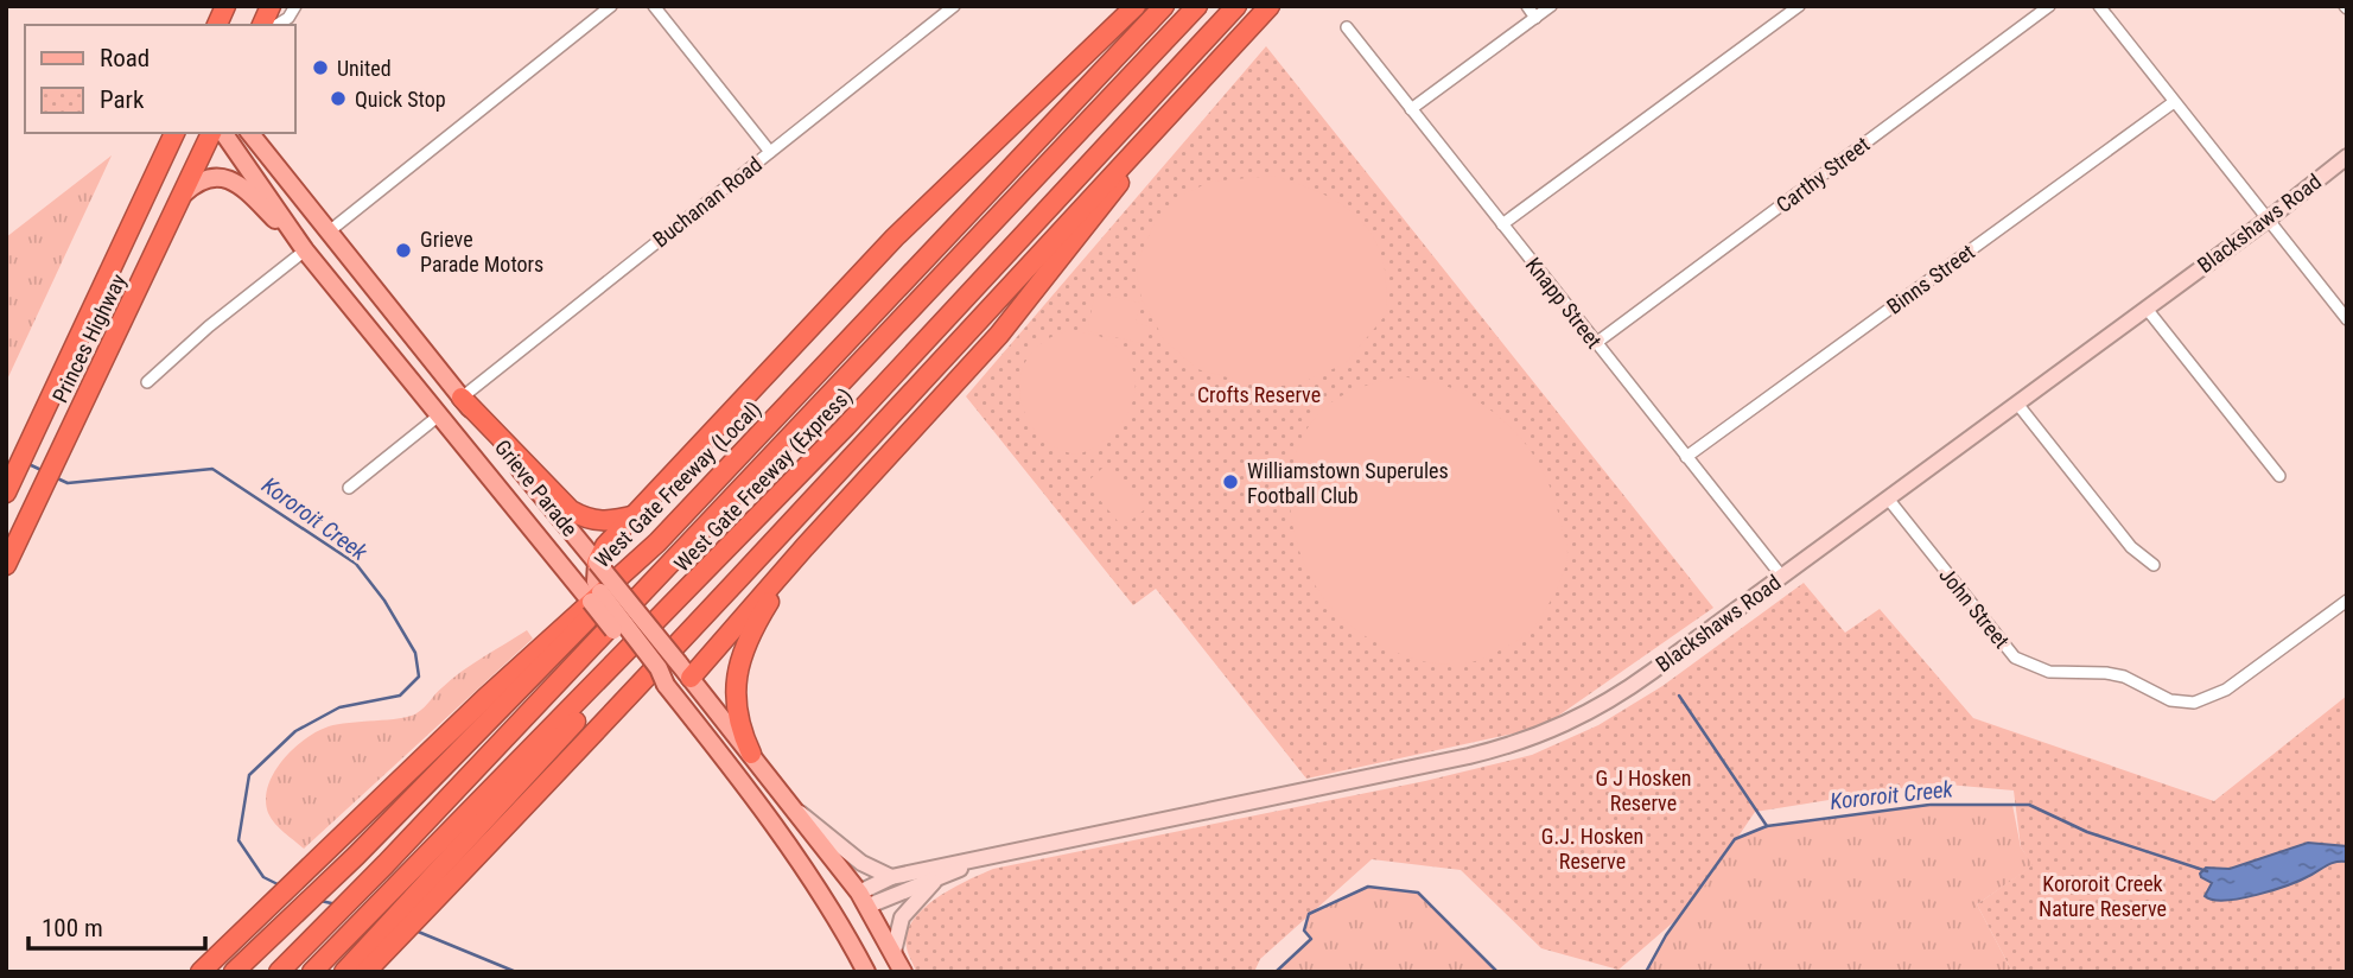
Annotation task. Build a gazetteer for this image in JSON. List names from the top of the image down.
{
  "streets": {
    "highway": ["Princes Highway", "West Gate Freeway (Express)", "West Gate Freeway (Local)"],
    "main road": ["Blackshaws Road", "Grieve Parade"],
    "street": [
      "Carthy Street",
      "Buchanan Road",
      "Binns Street",
      "Knapp Street",
      "John Street"
    ]
  },
  "crossings": [
    ["Carthy Street", "Knapp Street"],
    ["Buchanan Road", "Grieve Parade"],
    ["Blackshaws Road", "Knapp Street"],
    ["Blackshaws Road", "Grieve Parade"],
    ["Blackshaws Road", "John Street"],
    ["Binns Street", "Knapp Street"]
  ],
  "water": ["Kororoit Creek"],
  "parks": [
    "Crofts Reserve",
    "G J Hosken Reserve",
    "G.J. Hosken Reserve",
    "Kororoit Creek Nature Reserve"
  ],
  "places": [
    "United",
    "Quick Stop",
    "Grieve Parade Motors",
    "Williamstown Superules Football Club"
  ],
  "legend": ["Road", "Park"],
  "scale_bar": "100 m"
}
